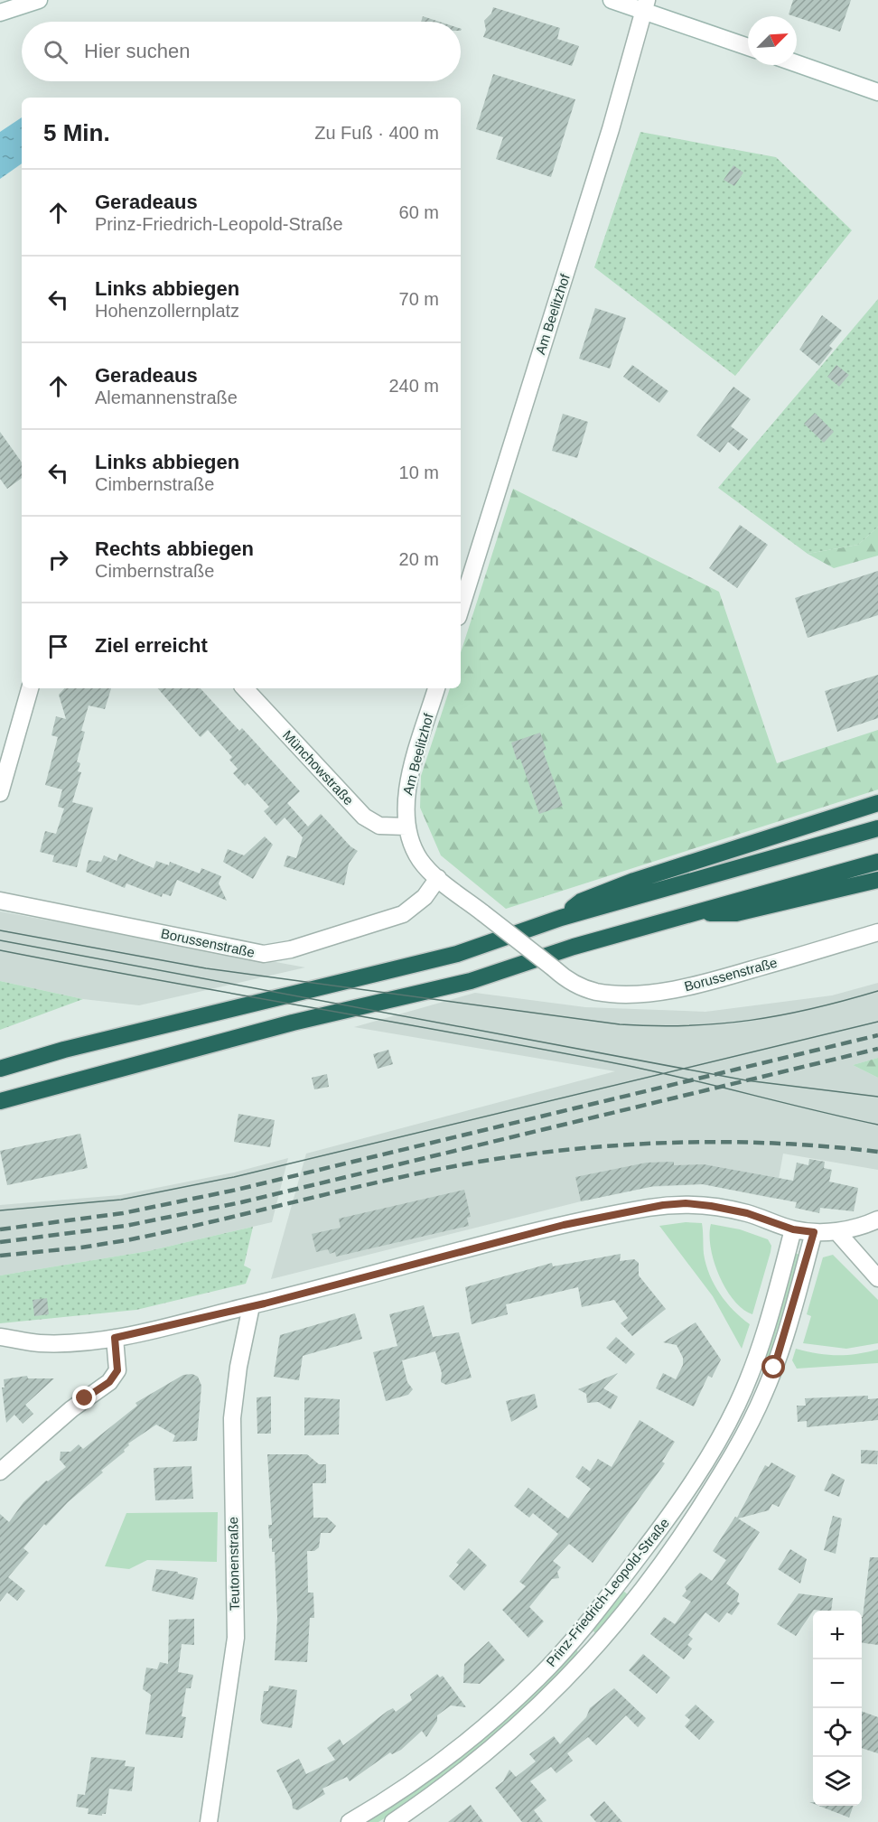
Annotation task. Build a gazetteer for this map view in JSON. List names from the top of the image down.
{
  "streets": {
    "street": [
      "Am Beelitzhof",
      "Münchowstraße",
      "Borussenstraße",
      "Teutonenstraße",
      "Prinz-Friedrich-Leopold-Straße"
    ]
  },
  "crossings": [
    ["Am Beelitzhof", "Münchowstraße"],
    ["Am Beelitzhof", "Borussenstraße"]
  ],
  "north": "top right",
  "page": {
    "search": "Hier suchen",
    "heading": ["5 Min.", "Zu Fuß · 400 m"],
    "list": [
      ["Geradeaus", "Prinz-Friedrich-Leopold-Straße", "60 m"],
      ["Links abbiegen", "Hohenzollernplatz", "70 m"],
      ["Geradeaus", "Alemannenstraße", "240 m"],
      ["Links abbiegen", "Cimbernstraße", "10 m"],
      ["Rechts abbiegen", "Cimbernstraße", "20 m"],
      "Ziel erreicht"
    ],
    "map_buttons": ["+", "−"]
  }
}
